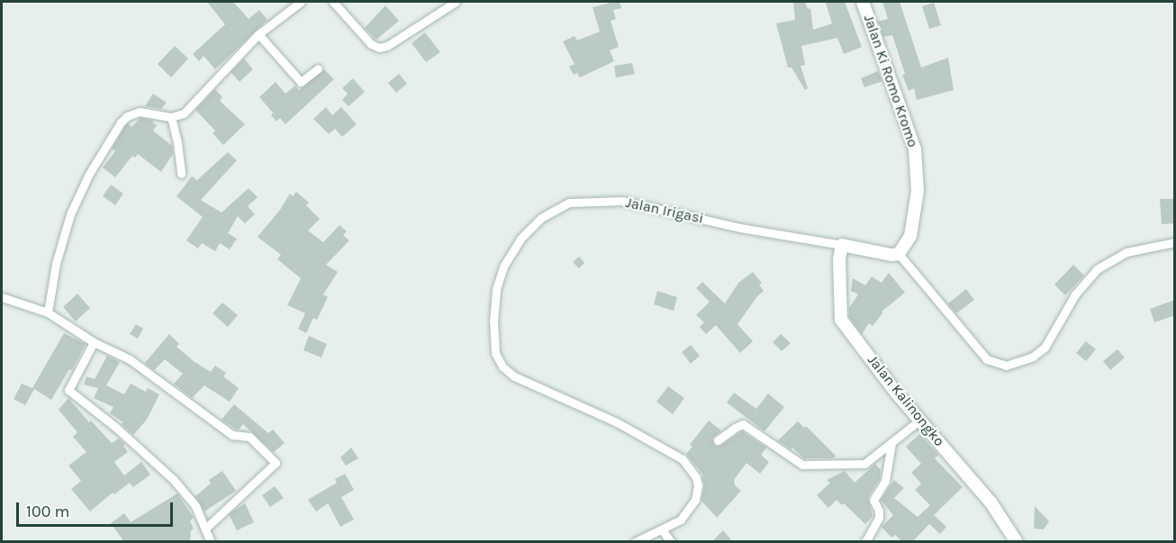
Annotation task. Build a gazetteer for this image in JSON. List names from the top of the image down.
{
  "streets": {
    "street": ["Jalan Ki Romo Kromo", "Jalan Irigasi", "Jalan Kalinongko"]
  },
  "crossings": [
    ["Jalan Ki Romo Kromo", "Jalan Irigasi"],
    ["Jalan Irigasi", "Jalan Kalinongko"]
  ],
  "scale_bar": "100 m"
}
